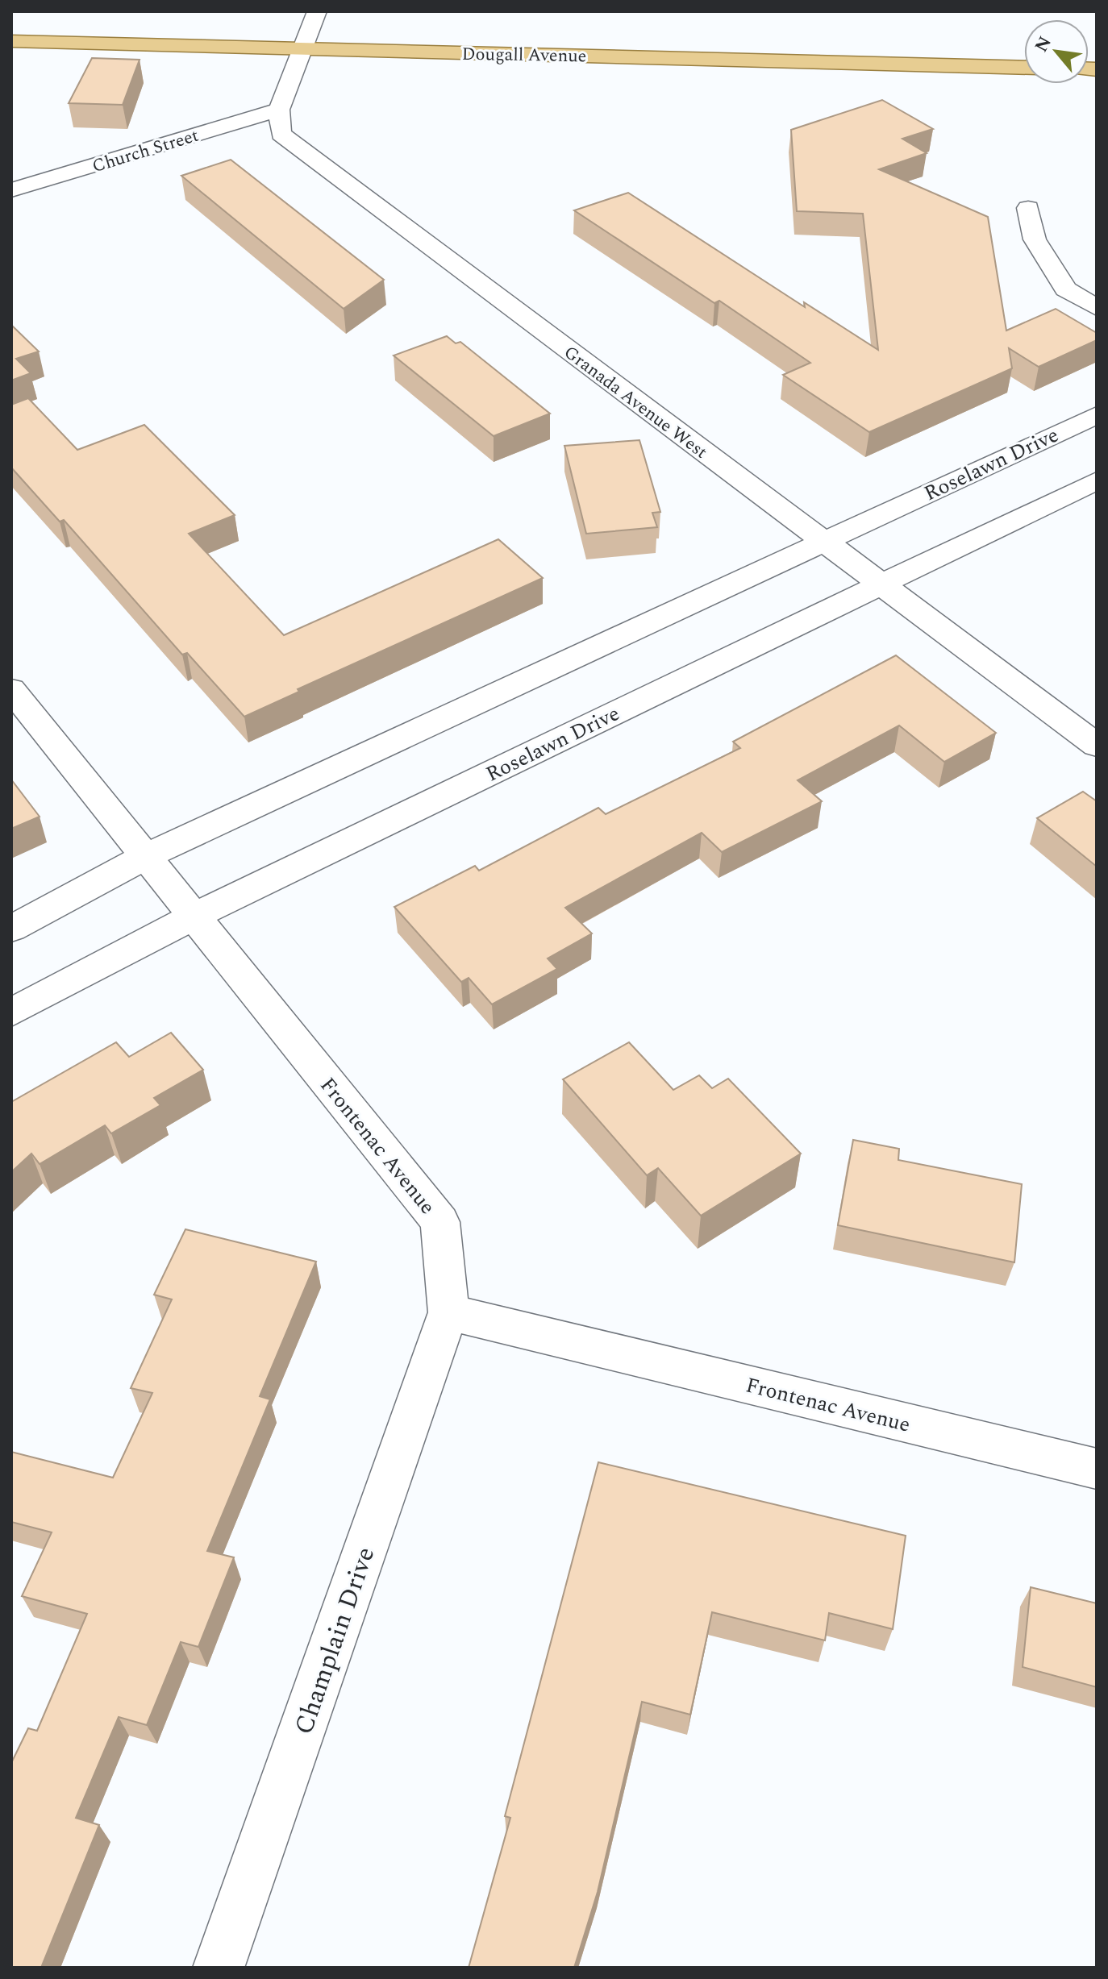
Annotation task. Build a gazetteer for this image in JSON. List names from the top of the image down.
{
  "streets": {
    "main road": ["Dougall Avenue"],
    "street": [
      "Church Street",
      "Granada Avenue West",
      "Roselawn Drive",
      "Frontenac Avenue",
      "Champlain Drive"
    ]
  },
  "crossings": [
    ["Church Street", "Granada Avenue West"],
    ["Granada Avenue West", "Roselawn Drive"],
    ["Roselawn Drive", "Frontenac Avenue"],
    ["Frontenac Avenue", "Champlain Drive"]
  ],
  "north": "top left"
}
